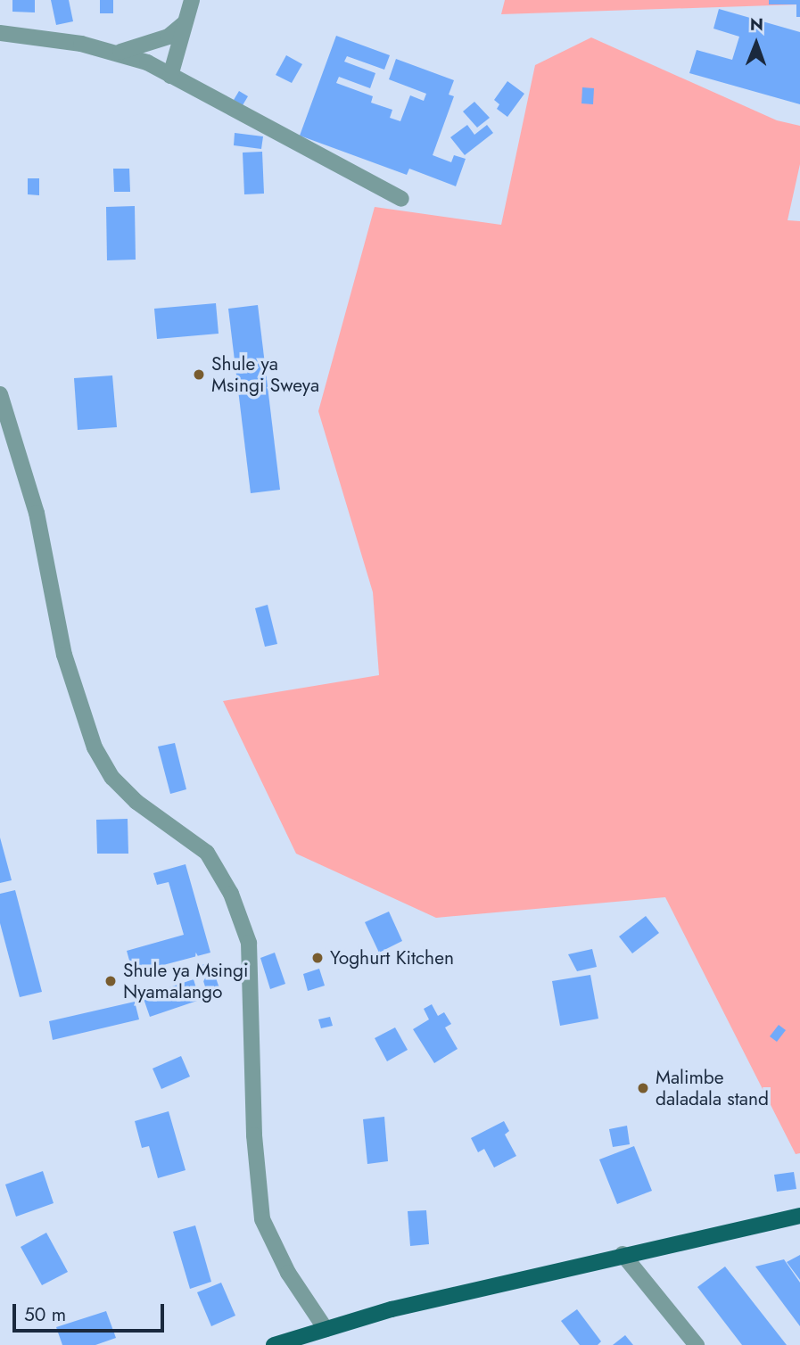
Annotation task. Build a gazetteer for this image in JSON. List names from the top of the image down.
{
  "places": [
    "Shule ya Msingi Sweya",
    "Yoghurt Kitchen",
    "Shule ya Msingi Nyamalango",
    "Malimbe daladala stand"
  ],
  "scale_bar": "50 m",
  "north": "top"
}
